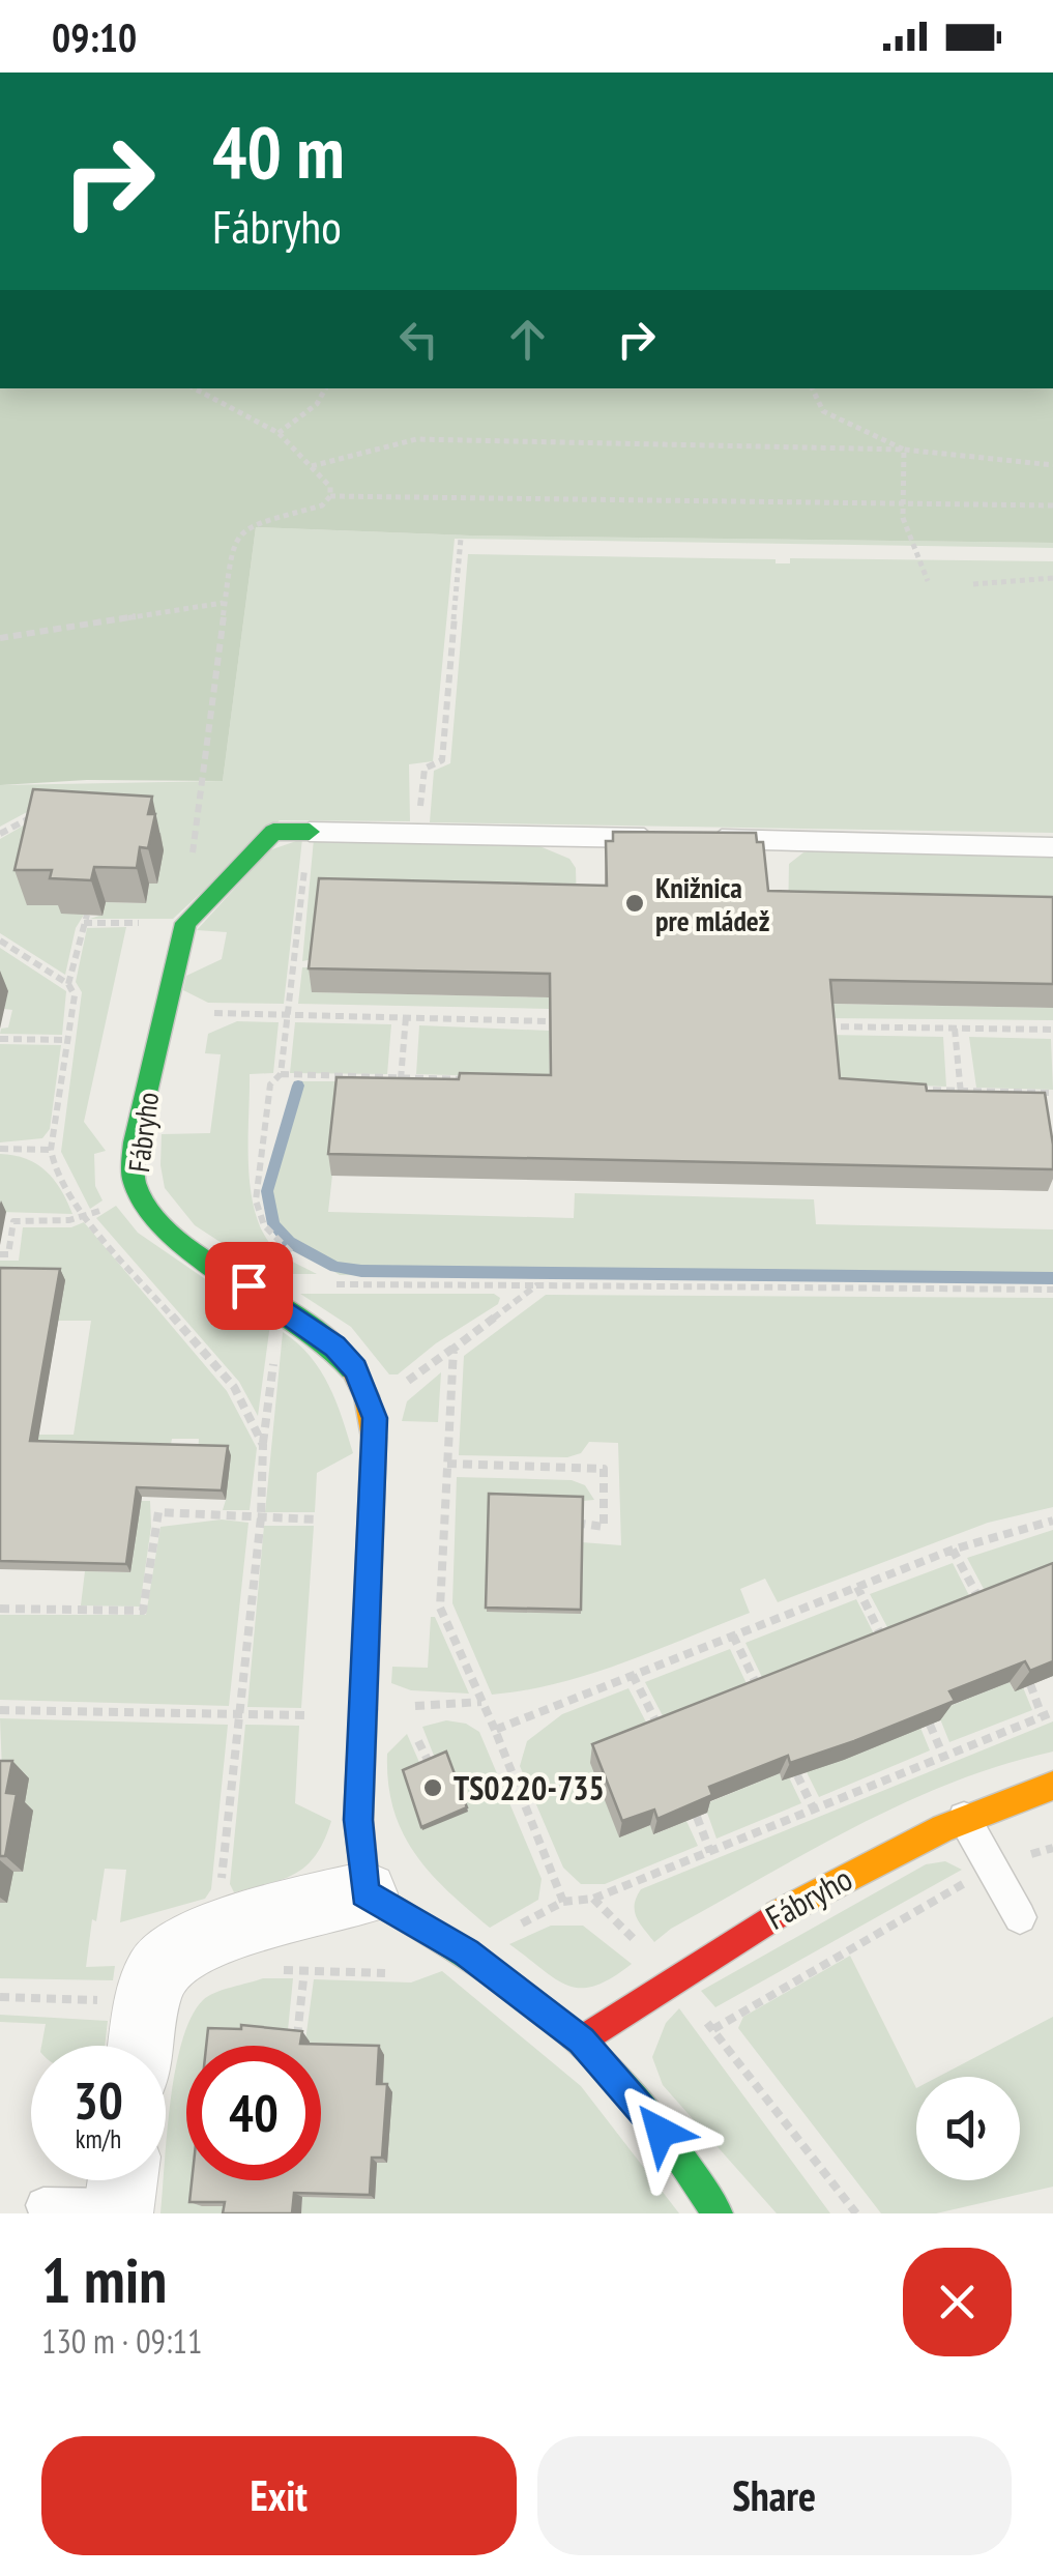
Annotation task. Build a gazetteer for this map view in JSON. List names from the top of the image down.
{
  "streets": {
    "street": ["Fábryho"]
  },
  "places": ["Knižnica pre mládež", "TS0220-735"],
  "page": {
    "status": "09:10",
    "turn": ["40 m", "Fábryho"],
    "speed": "30 km/h",
    "limit": "40",
    "heading": ["1 min", "130 m · 09:11"],
    "buttons": ["Exit", "Share"]
  }
}
